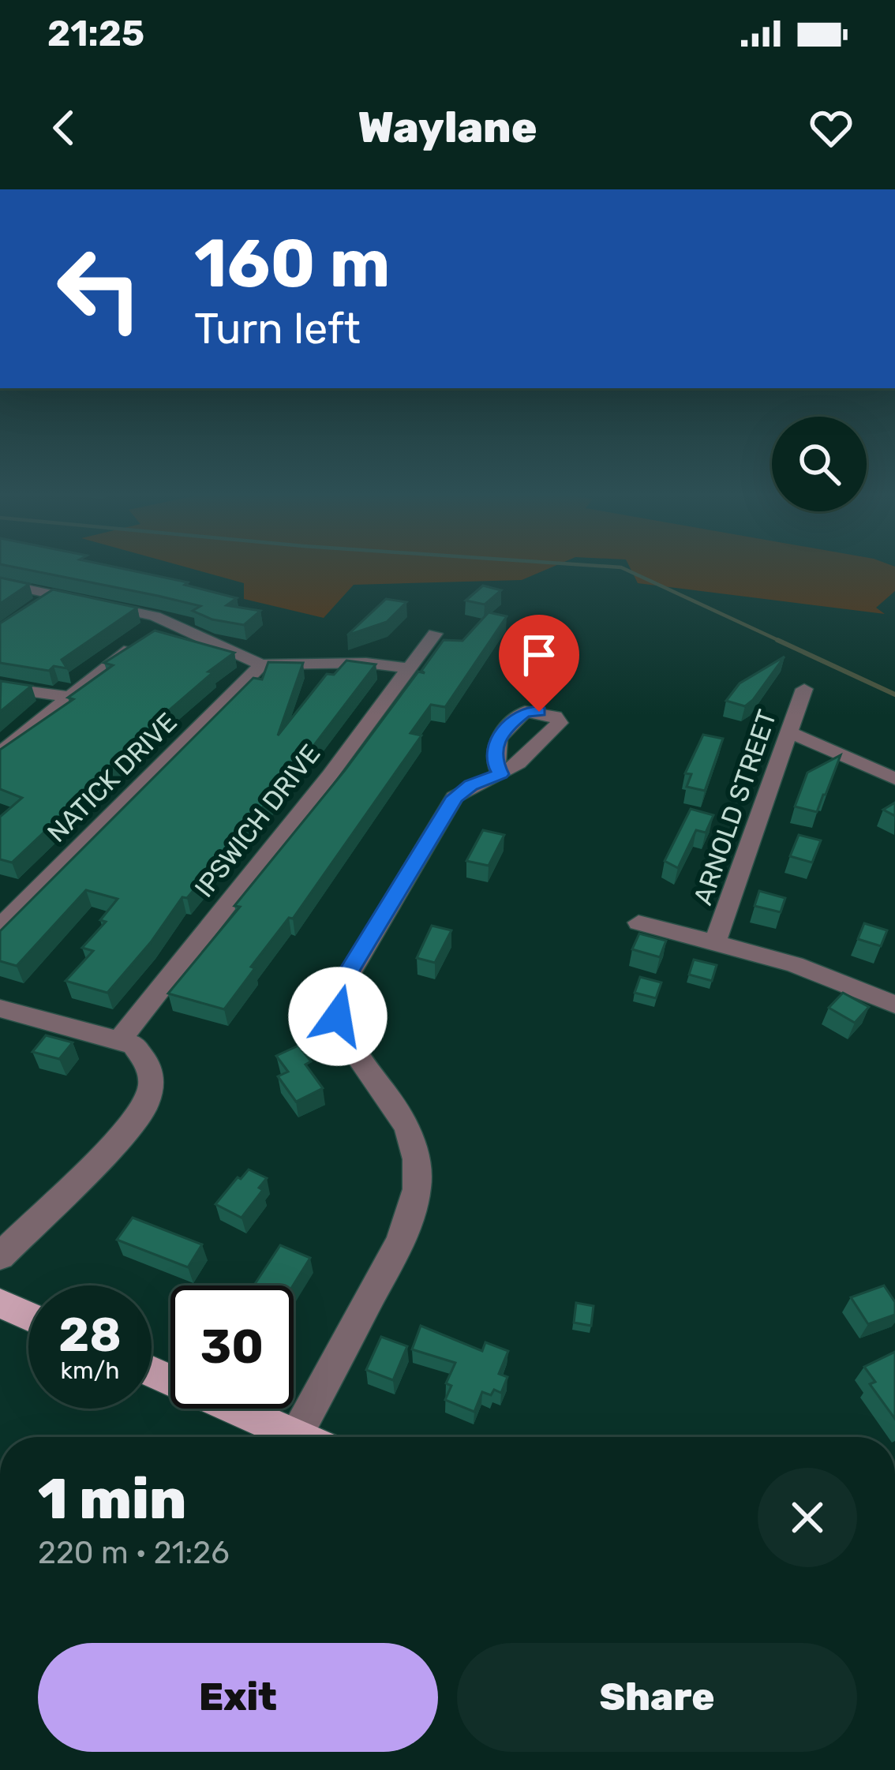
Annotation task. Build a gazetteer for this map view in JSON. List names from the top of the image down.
{
  "streets": {
    "street": ["NATICK DRIVE", "ARNOLD STREET", "IPSWICH DRIVE"]
  },
  "page": {
    "status": "21:25",
    "header": "Waylane",
    "turn": ["160 m", "Turn left"],
    "speed": "28 km/h",
    "limit": "30",
    "heading": ["1 min", "220 m · 21:26"],
    "buttons": ["Exit", "Share"]
  }
}
